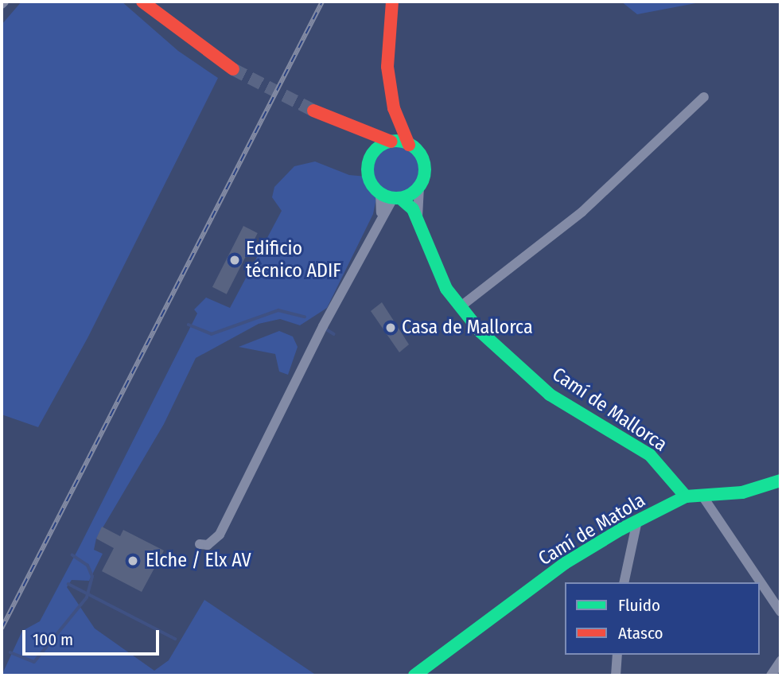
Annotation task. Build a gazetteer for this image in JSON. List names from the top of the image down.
{
  "streets": {
    "street": ["Camí de Mallorca", "Camí de Matola"]
  },
  "crossings": [
    ["Camí de Mallorca", "Camí de Matola"]
  ],
  "places": ["Edificio técnico ADIF", "Casa de Mallorca", "Elche / Elx AV"],
  "legend": ["Fluido", "Atasco"],
  "scale_bar": "100 m"
}
